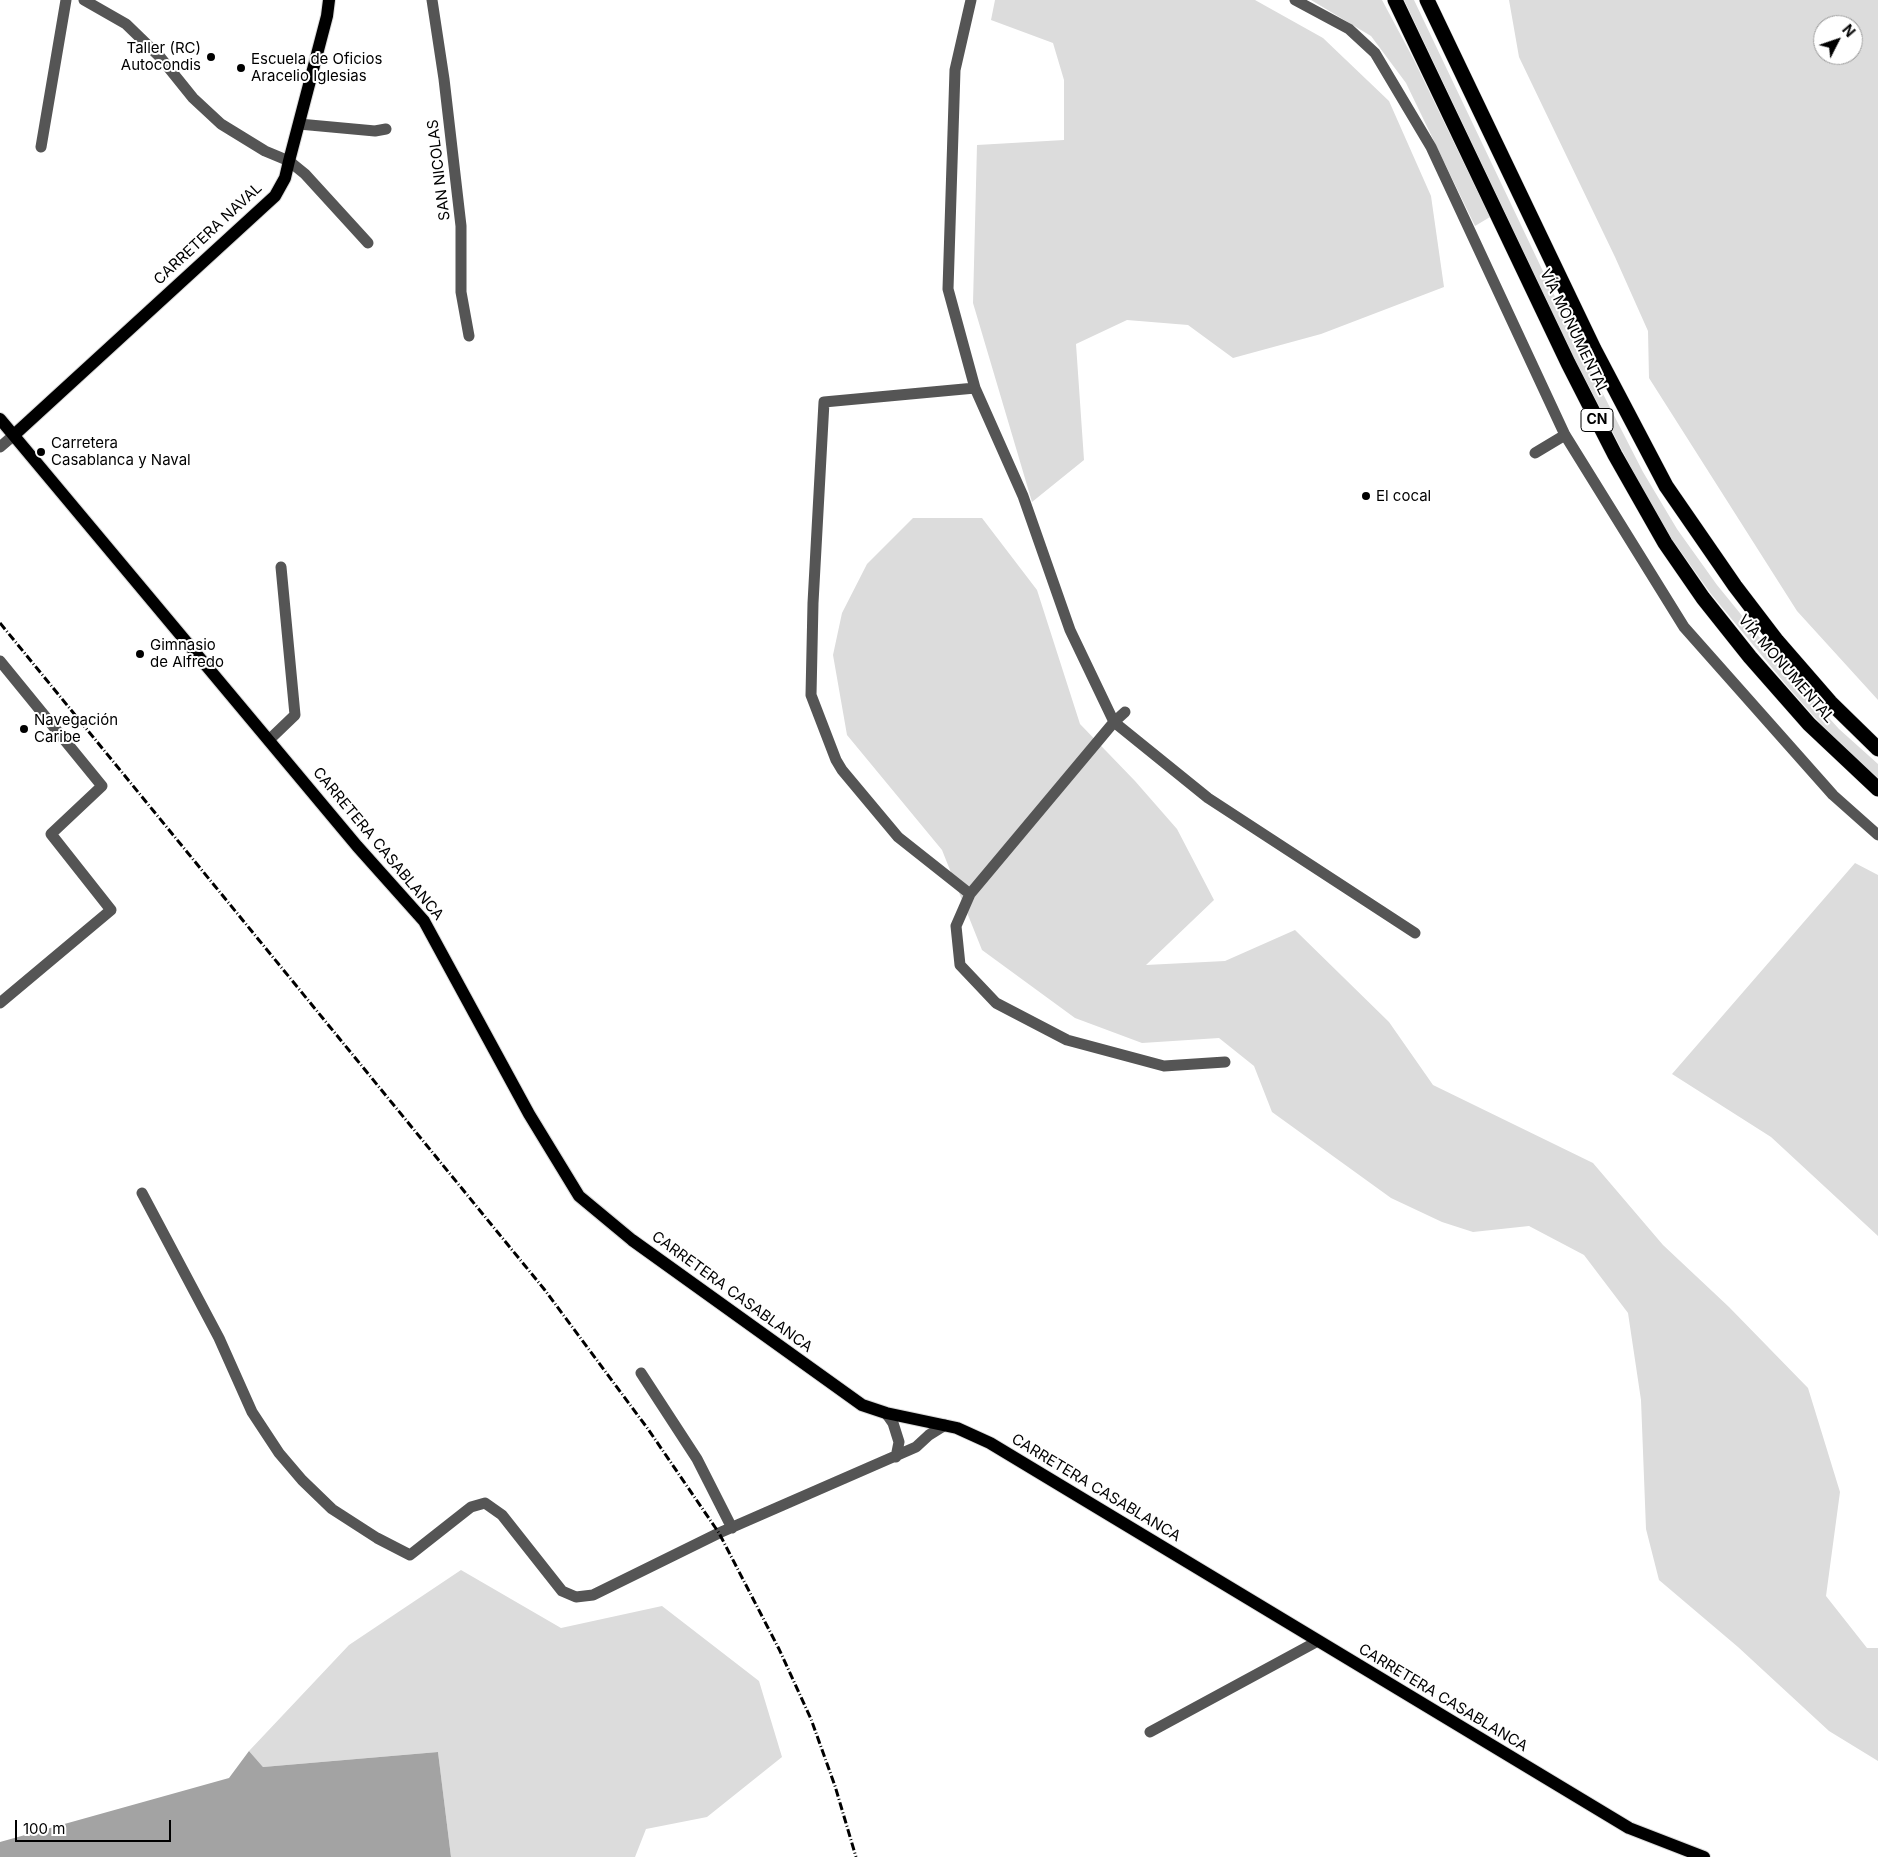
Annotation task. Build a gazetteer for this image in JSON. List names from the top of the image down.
{
  "streets": {
    "highway": ["VÍA MONUMENTAL", "CN"],
    "main road": ["CARRETERA NAVAL", "CARRETERA CASABLANCA"],
    "street": ["SAN NICOLAS"]
  },
  "crossings": [
    ["CARRETERA NAVAL", "CARRETERA CASABLANCA"]
  ],
  "places": [
    "Taller (RC) Autocondis",
    "Escuela de Oficios Aracelio Iglesias",
    "Carretera Casablanca y Naval",
    "El cocal",
    "Gimnasio de Alfredo",
    "Navegación Caribe"
  ],
  "scale_bar": "100 m",
  "north": "top right"
}
